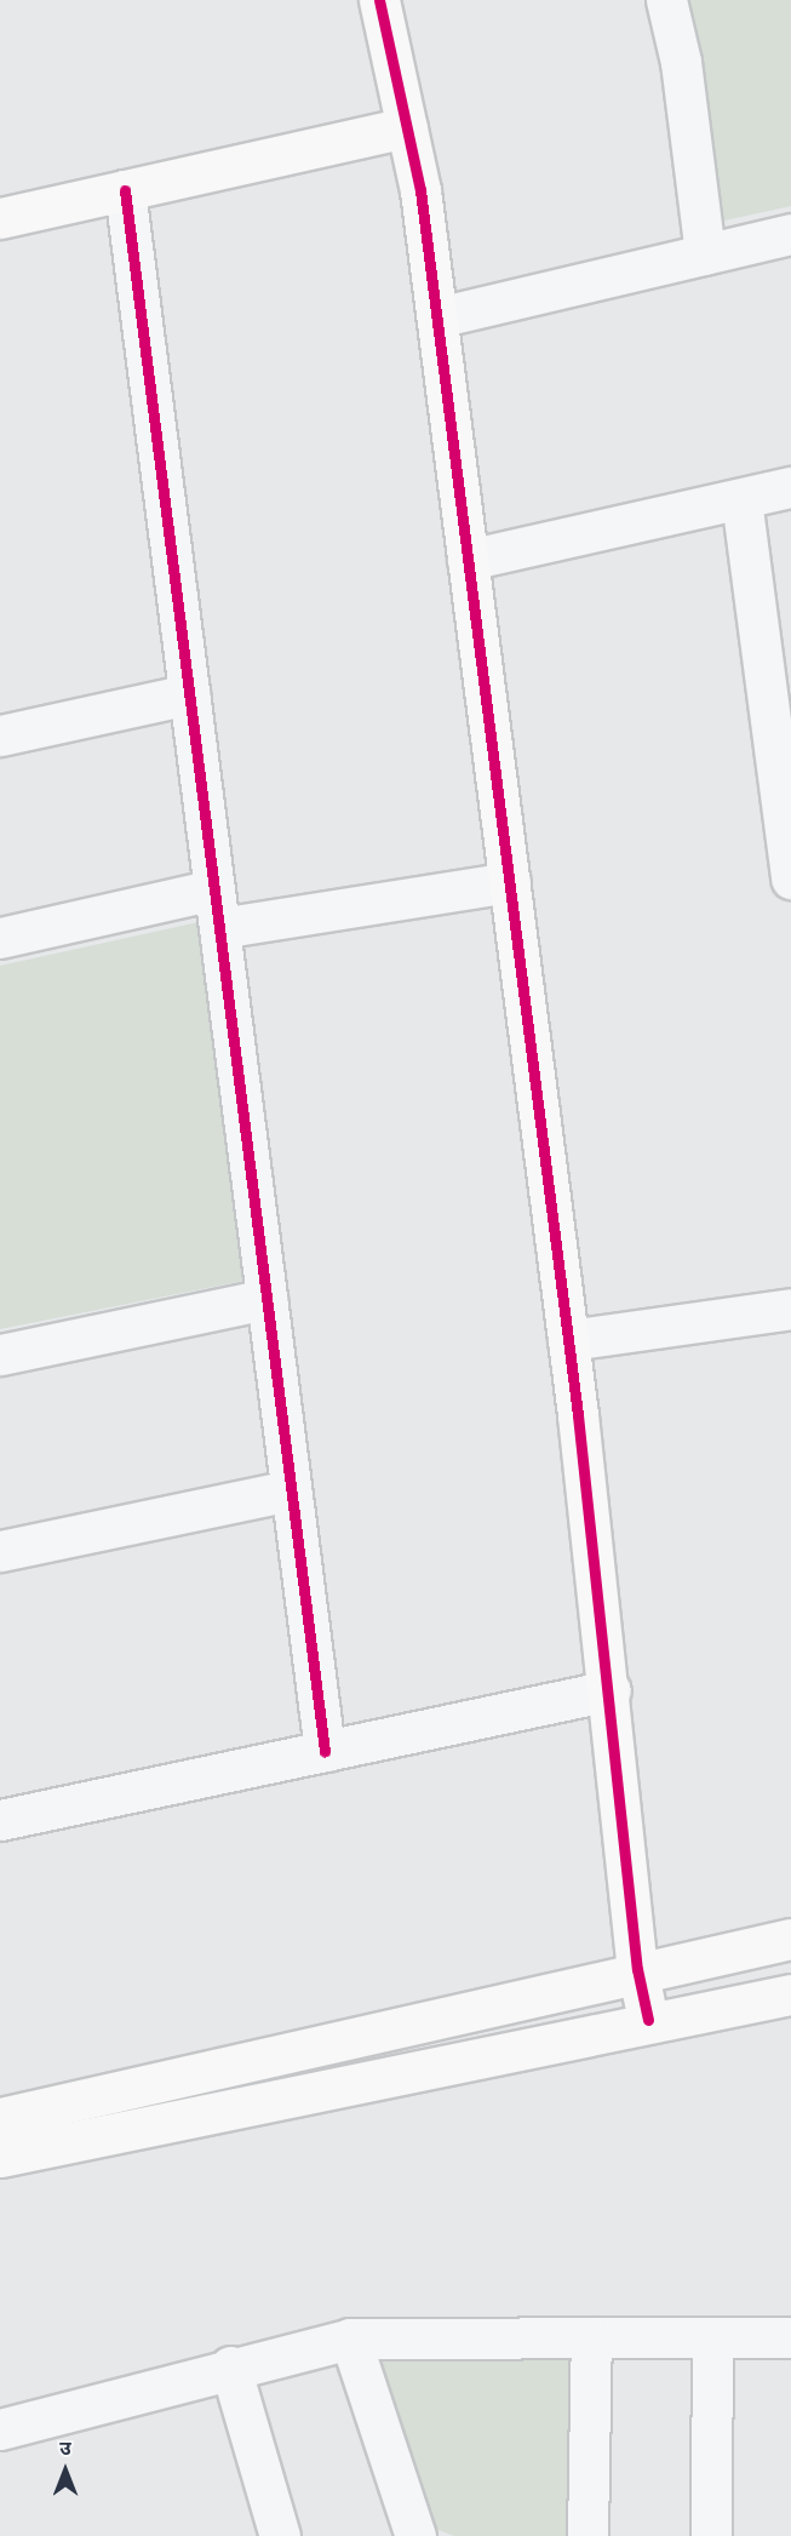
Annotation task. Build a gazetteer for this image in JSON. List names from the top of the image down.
{
  "north": "top"
}
